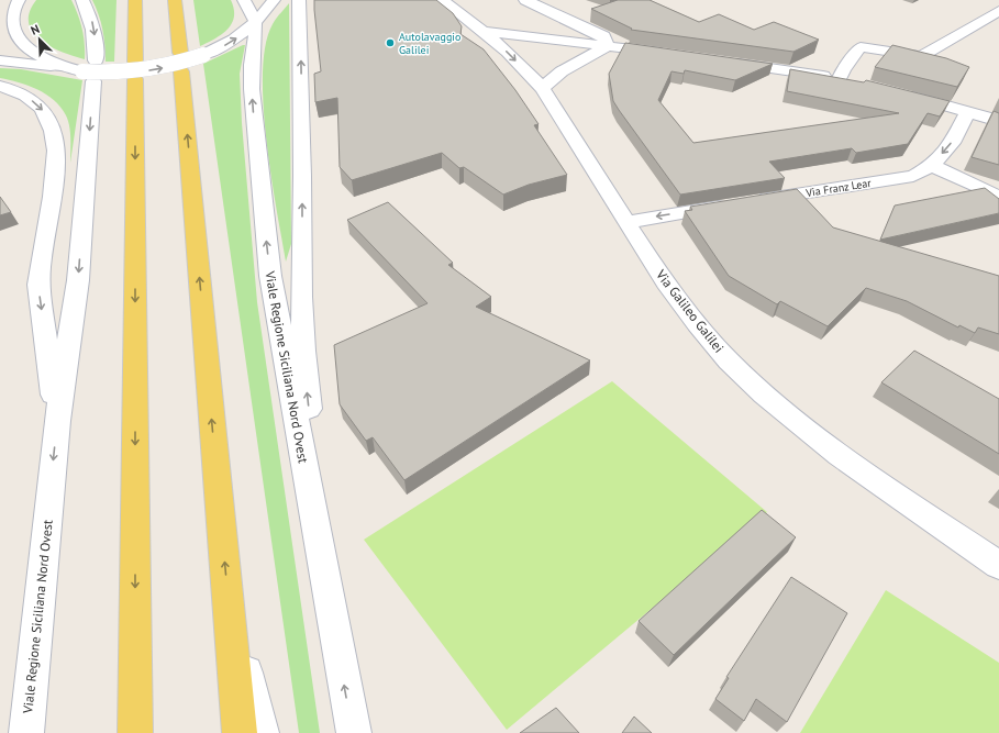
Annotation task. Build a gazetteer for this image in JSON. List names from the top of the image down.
{
  "streets": {
    "street": ["Via Franz Lear", "Via Galileo Galilei", "Viale Regione Siciliana Nord Ovest"]
  },
  "crossings": [
    ["Via Franz Lear", "Via Galileo Galilei"]
  ],
  "places": ["Autolavaggio Galilei"],
  "north": "top left"
}
